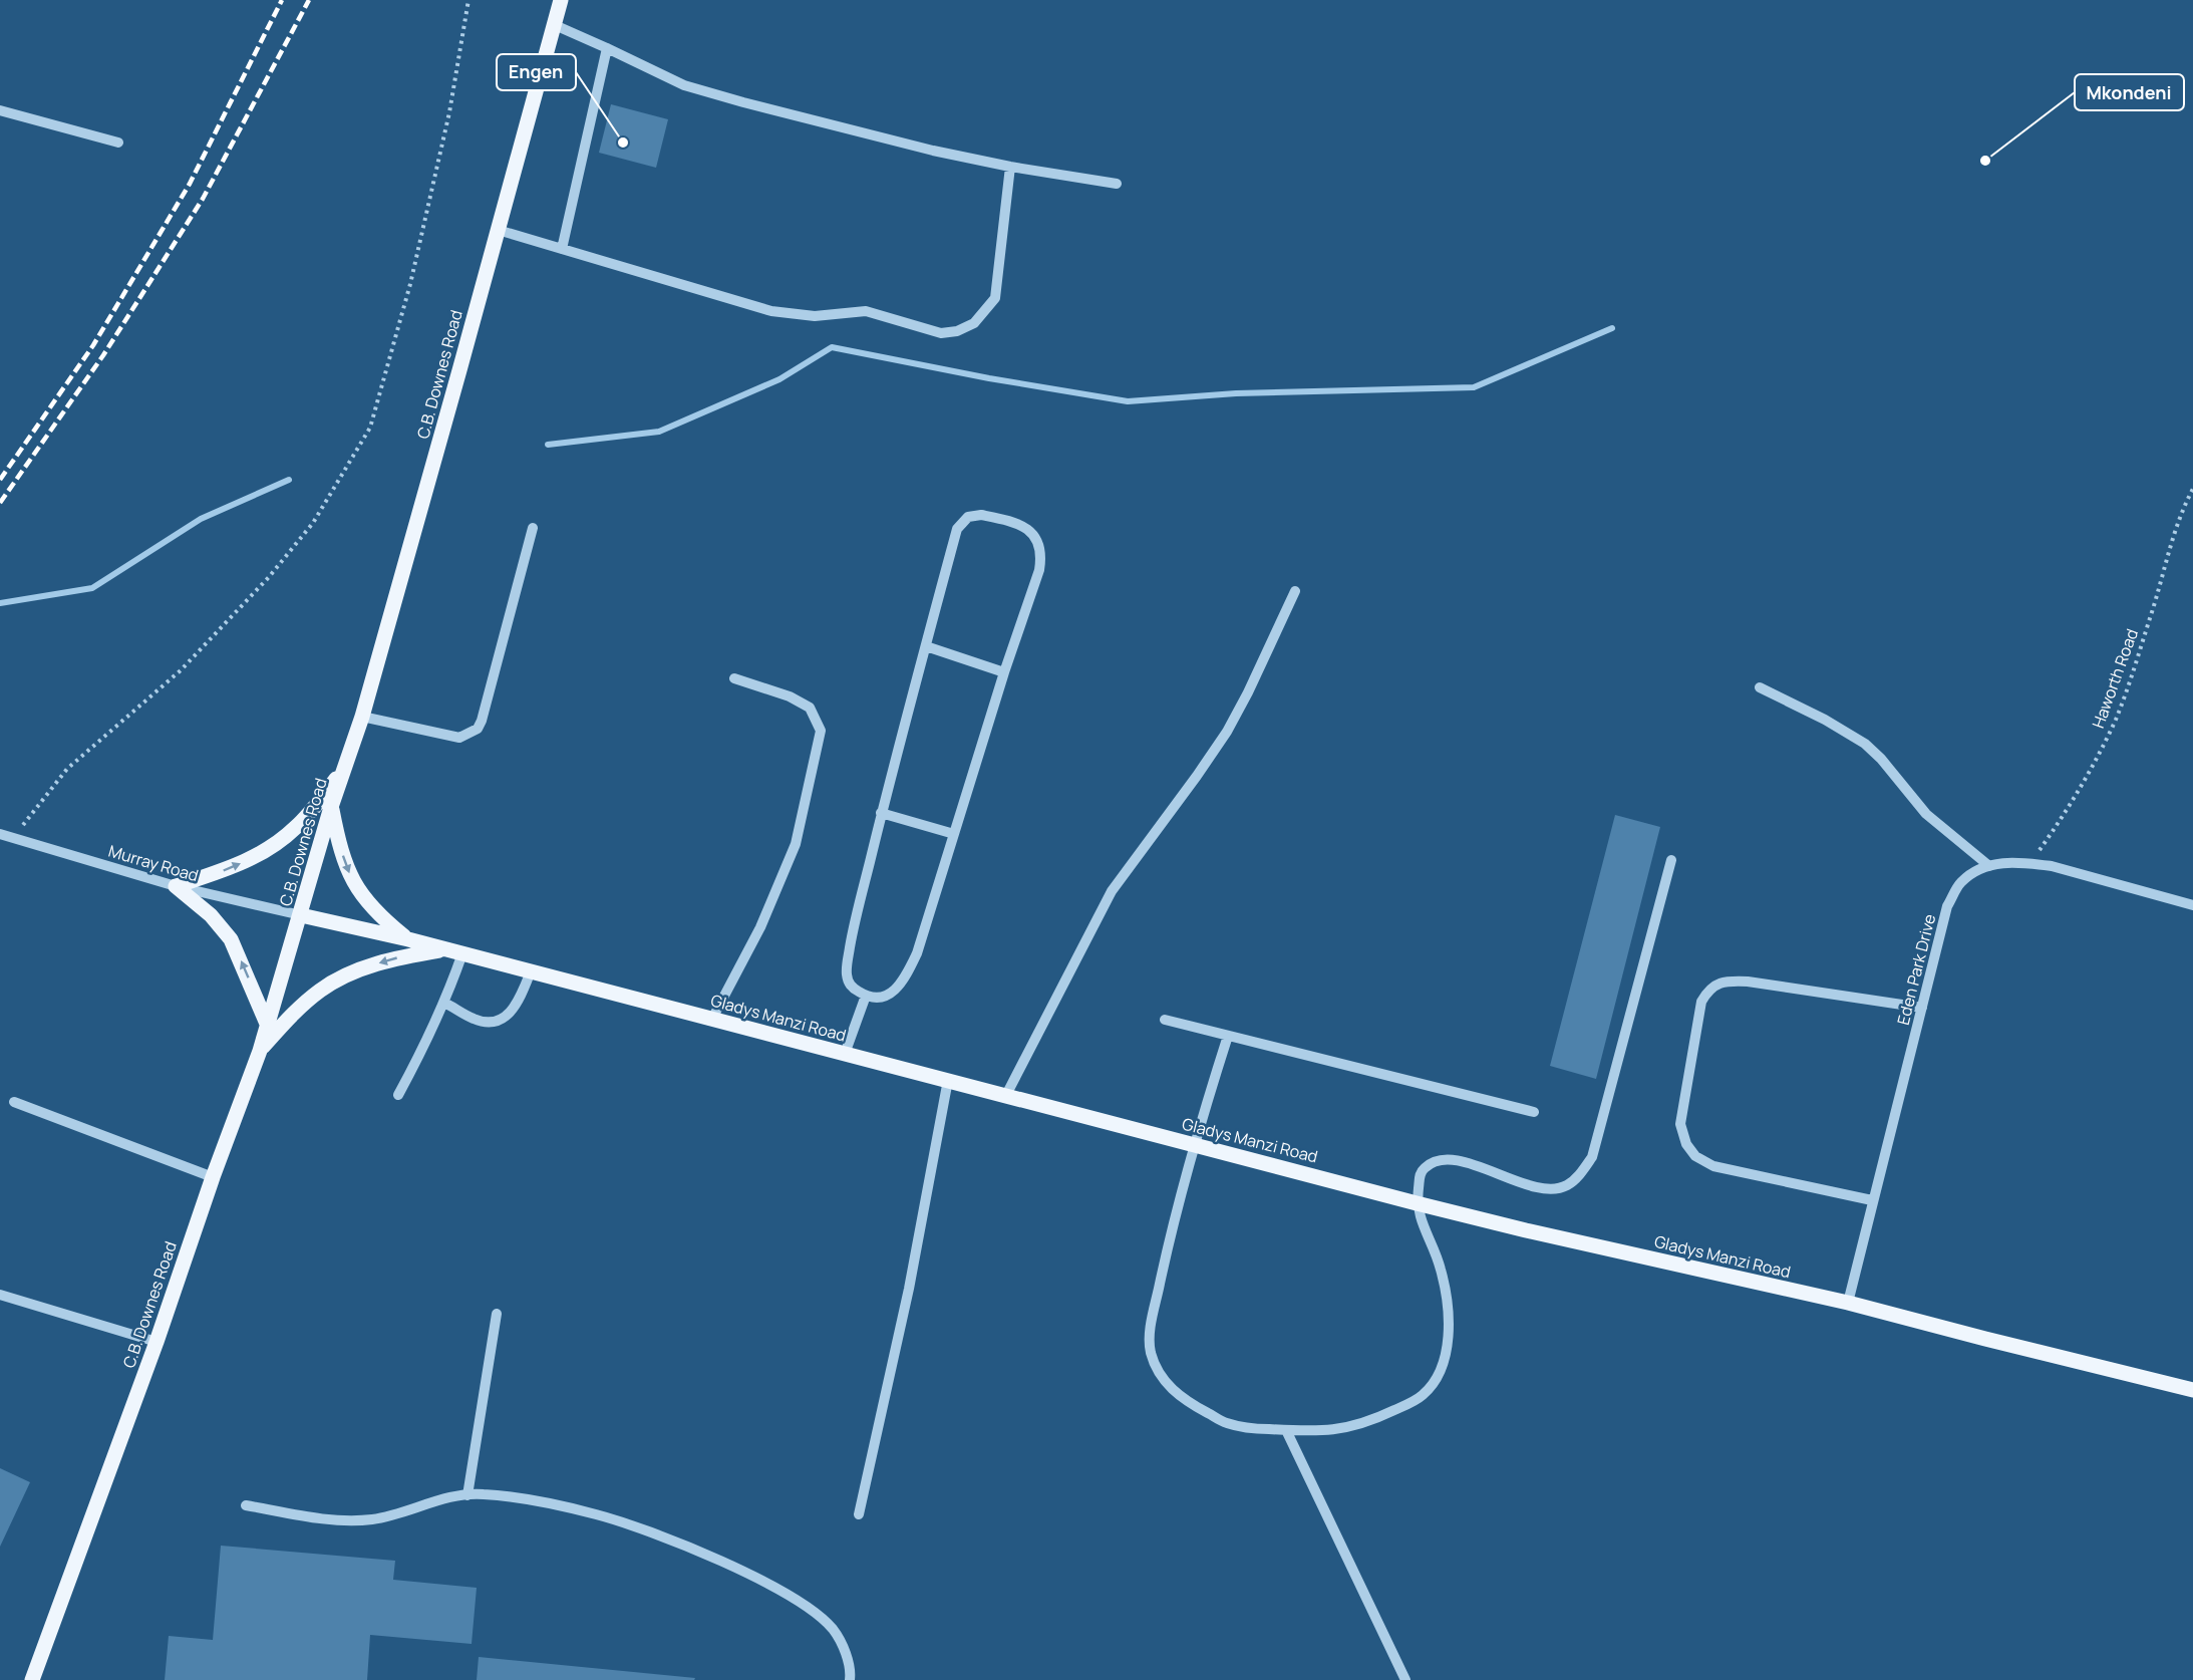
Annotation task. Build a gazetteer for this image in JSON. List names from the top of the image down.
{
  "streets": {
    "main road": ["C.B. Downes Road", "Gladys Manzi Road"],
    "street": ["Murray Road", "Eden Park Drive"],
    "path": ["Haworth Road"]
  },
  "crossings": [
    ["C.B. Downes Road", "Murray Road"],
    ["C.B. Downes Road", "Gladys Manzi Road"],
    ["Haworth Road", "Eden Park Drive"],
    ["Murray Road", "Gladys Manzi Road"],
    ["Eden Park Drive", "Gladys Manzi Road"]
  ],
  "places": ["Engen", "Mkondeni"]
}
